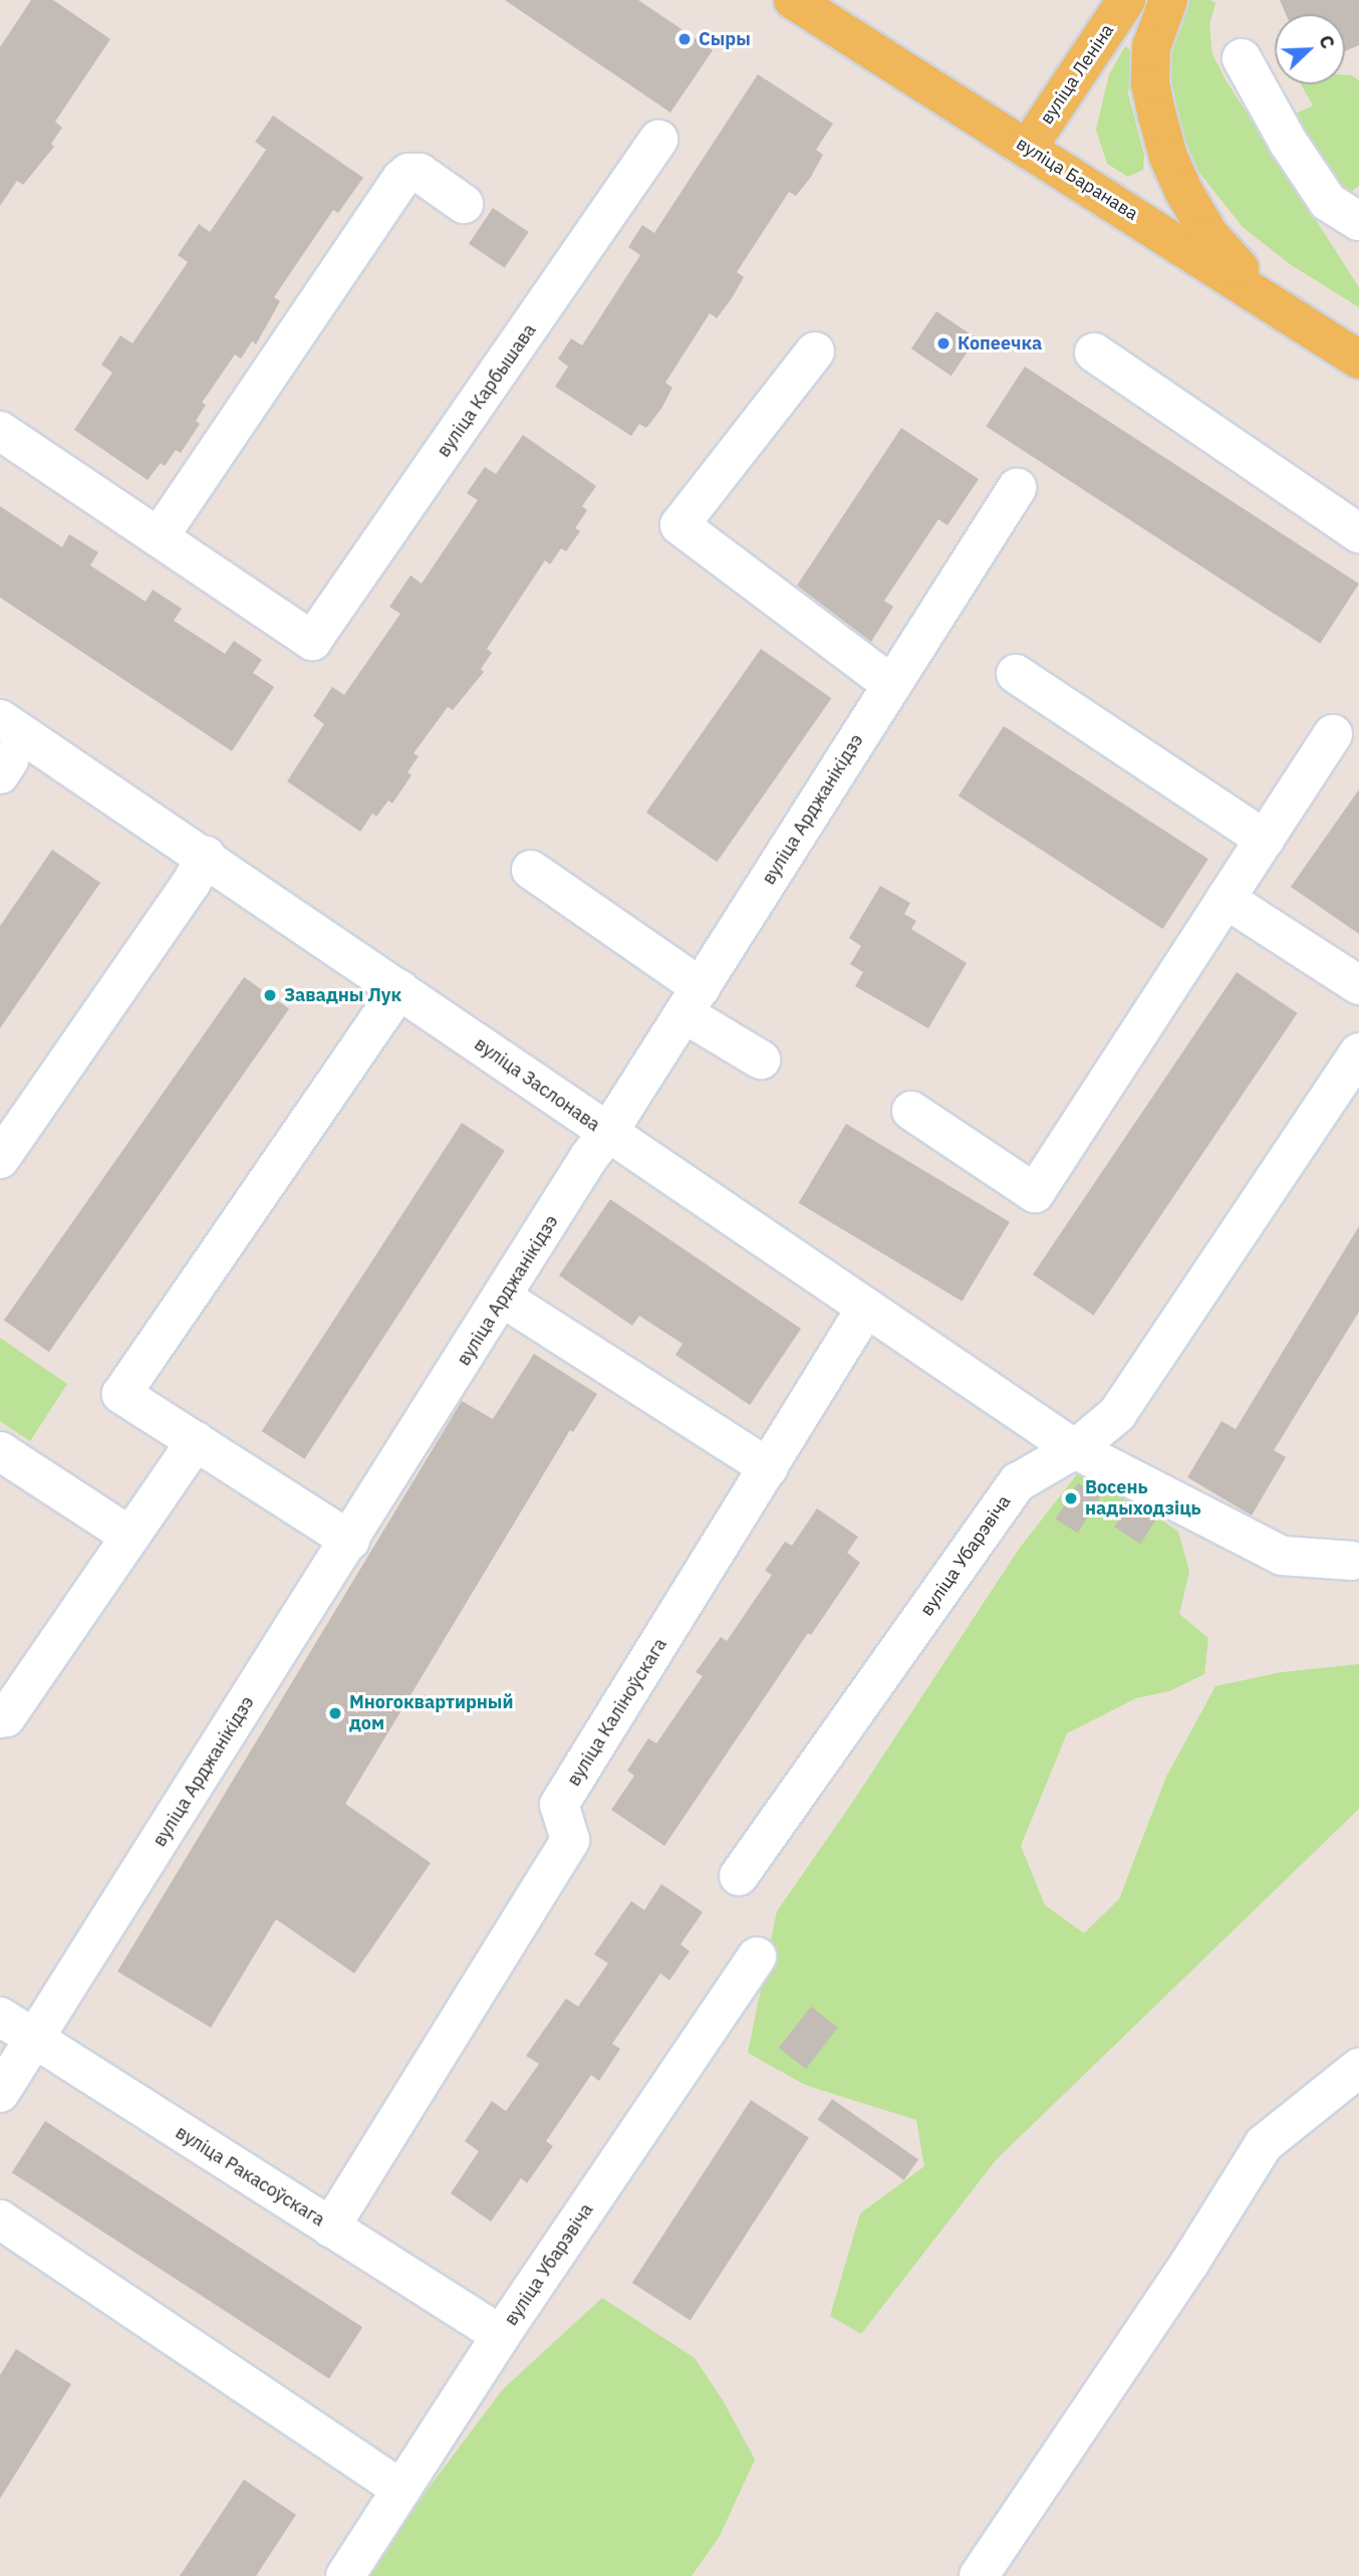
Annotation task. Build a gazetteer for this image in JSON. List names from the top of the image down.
{
  "streets": {
    "main road": ["вуліца Леніна", "вуліца Баранава"],
    "street": [
      "вуліца Карбышава",
      "вуліца Арджанікідзэ",
      "вуліца Заслонава",
      "вуліца Убарэвіча",
      "вуліца Каліноўскага",
      "вуліца Ракасоўскага"
    ]
  },
  "crossings": [
    ["вуліца Леніна", "вуліца Баранава"],
    ["вуліца Арджанікідзэ", "вуліца Заслонава"],
    ["вуліца Арджанікідзэ", "вуліца Ракасоўскага"],
    ["вуліца Заслонава", "вуліца Убарэвіча"],
    ["вуліца Заслонава", "вуліца Каліноўскага"],
    ["вуліца Убарэвіча", "вуліца Ракасоўскага"],
    ["вуліца Каліноўскага", "вуліца Ракасоўскага"]
  ],
  "places": [
    "Сыры",
    "Копеечка",
    "Завадны Лук",
    "Восень надыходзіць",
    "Многоквартирный дом"
  ],
  "north": "top right"
}
